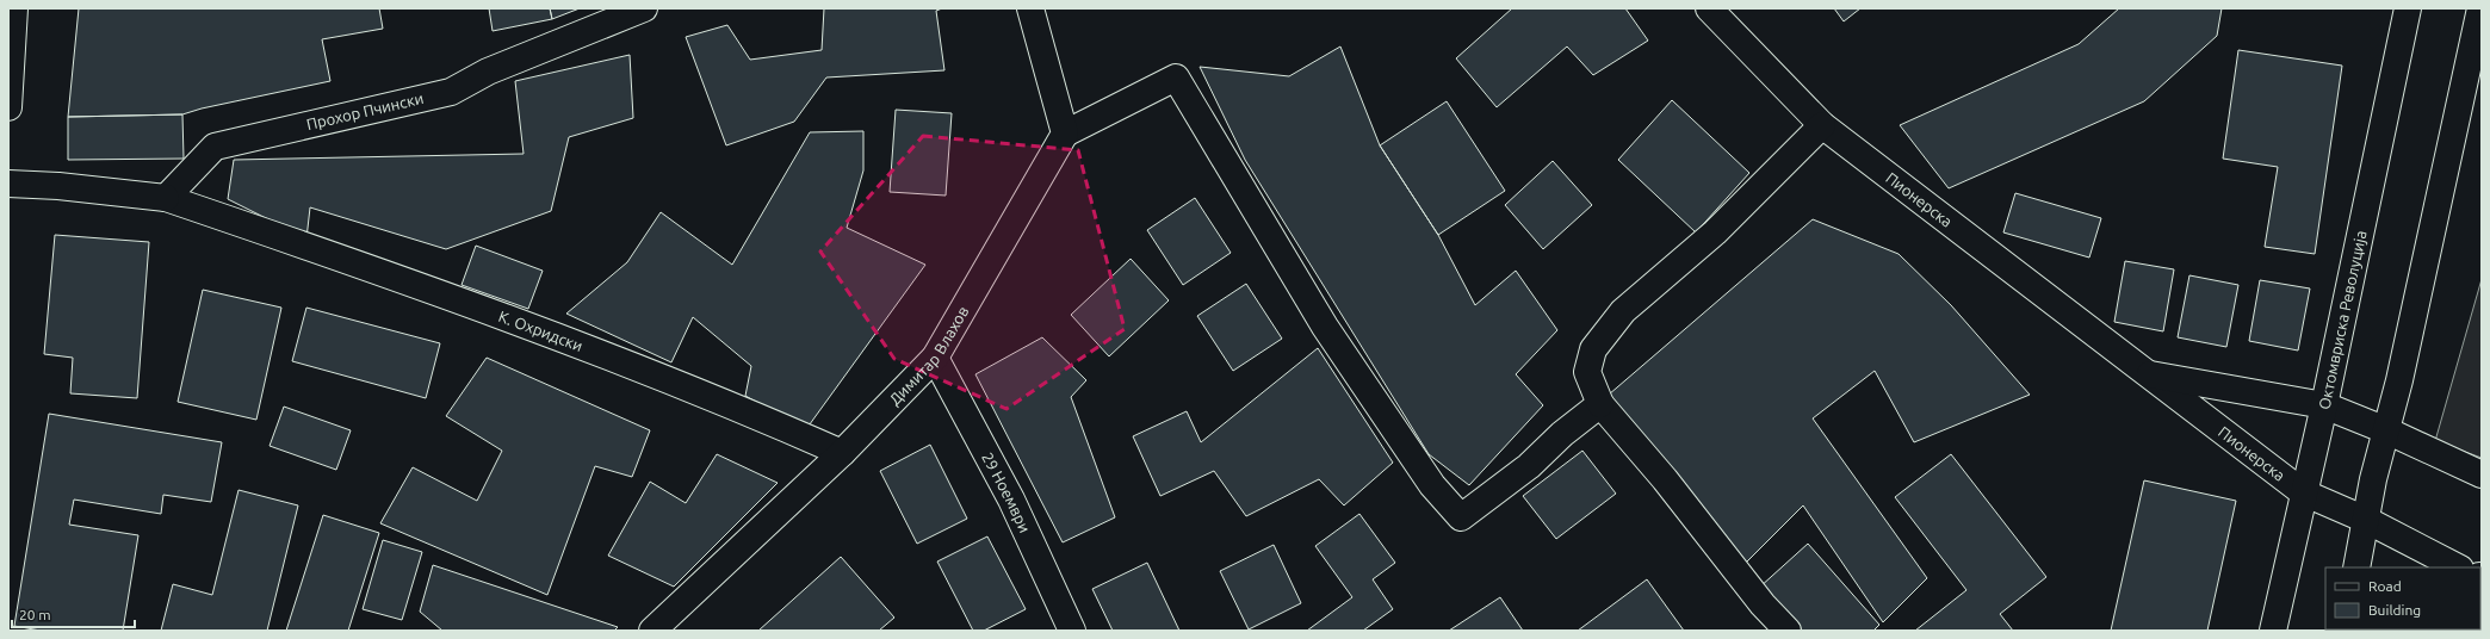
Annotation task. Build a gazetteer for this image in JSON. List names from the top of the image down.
{
  "streets": {
    "street": [
      "Прохор Пчински",
      "Пионерска",
      "Октомвриска Револуција",
      "К. Охридски",
      "Димитар Влахов",
      "29 Ноември"
    ]
  },
  "crossings": [
    ["Прохор Пчински", "К. Охридски"],
    ["Пионерска", "Октомвриска Револуција"],
    ["К. Охридски", "Димитар Влахов"],
    ["Димитар Влахов", "29 Ноември"]
  ],
  "legend": ["Road", "Building"],
  "scale_bar": "20 m"
}
